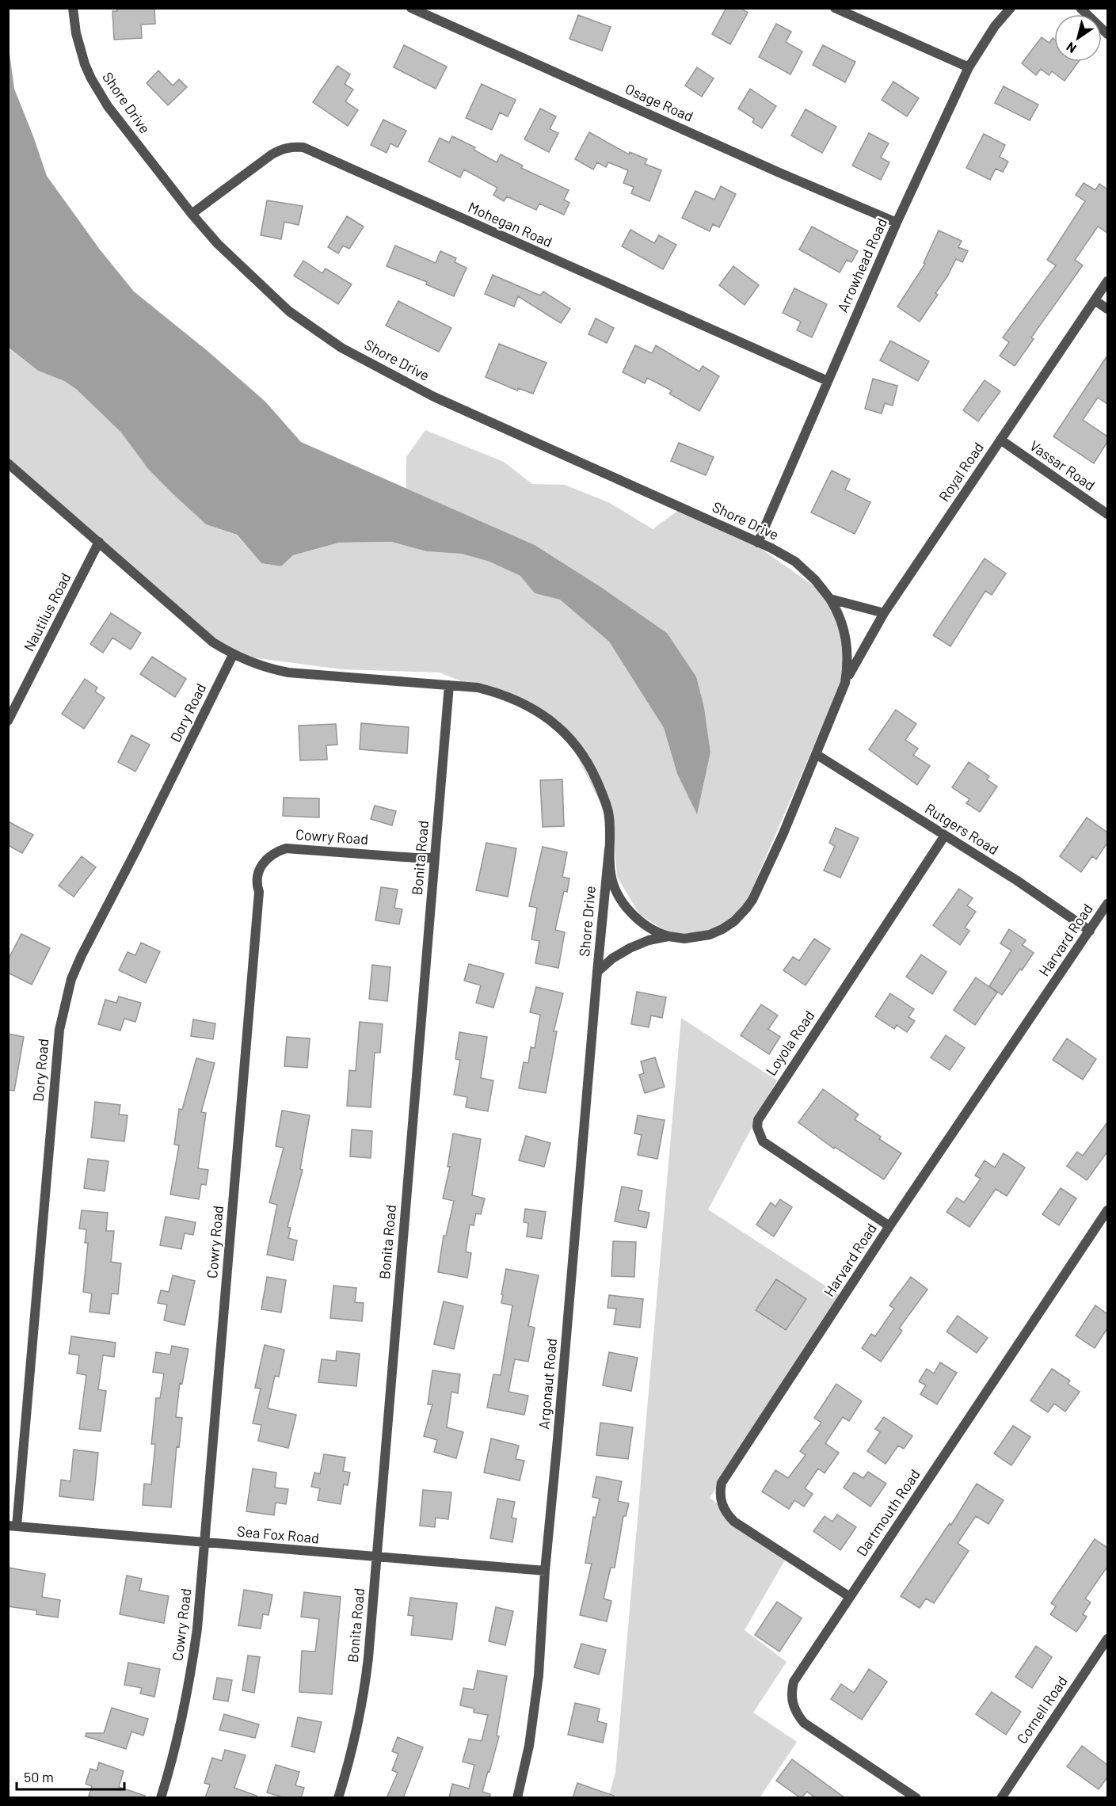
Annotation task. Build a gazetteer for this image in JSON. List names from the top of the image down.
{
  "streets": {
    "street": [
      "Shore Drive",
      "Osage Road",
      "Mohegan Road",
      "Arrowhead Road",
      "Vassar Road",
      "Royal Road",
      "Nautilus Road",
      "Dory Road",
      "Rutgers Road",
      "Cowry Road",
      "Bonita Road",
      "Harvard Road",
      "Loyola Road",
      "Argonaut Road",
      "Dartmouth Road",
      "Sea Fox Road",
      "Cornell Road"
    ]
  },
  "crossings": [
    ["Shore Drive", "Mohegan Road"],
    ["Shore Drive", "Arrowhead Road"],
    ["Shore Drive", "Royal Road"],
    ["Shore Drive", "Nautilus Road"],
    ["Shore Drive", "Dory Road"],
    ["Shore Drive", "Rutgers Road"],
    ["Shore Drive", "Bonita Road"],
    ["Shore Drive", "Argonaut Road"],
    ["Osage Road", "Arrowhead Road"],
    ["Mohegan Road", "Arrowhead Road"],
    ["Vassar Road", "Royal Road"],
    ["Dory Road", "Sea Fox Road"],
    ["Rutgers Road", "Harvard Road"],
    ["Rutgers Road", "Loyola Road"],
    ["Cowry Road", "Bonita Road"],
    ["Cowry Road", "Sea Fox Road"],
    ["Bonita Road", "Sea Fox Road"],
    ["Harvard Road", "Loyola Road"],
    ["Harvard Road", "Dartmouth Road"],
    ["Argonaut Road", "Sea Fox Road"]
  ],
  "scale_bar": "50 m",
  "north": "bottom left"
}
